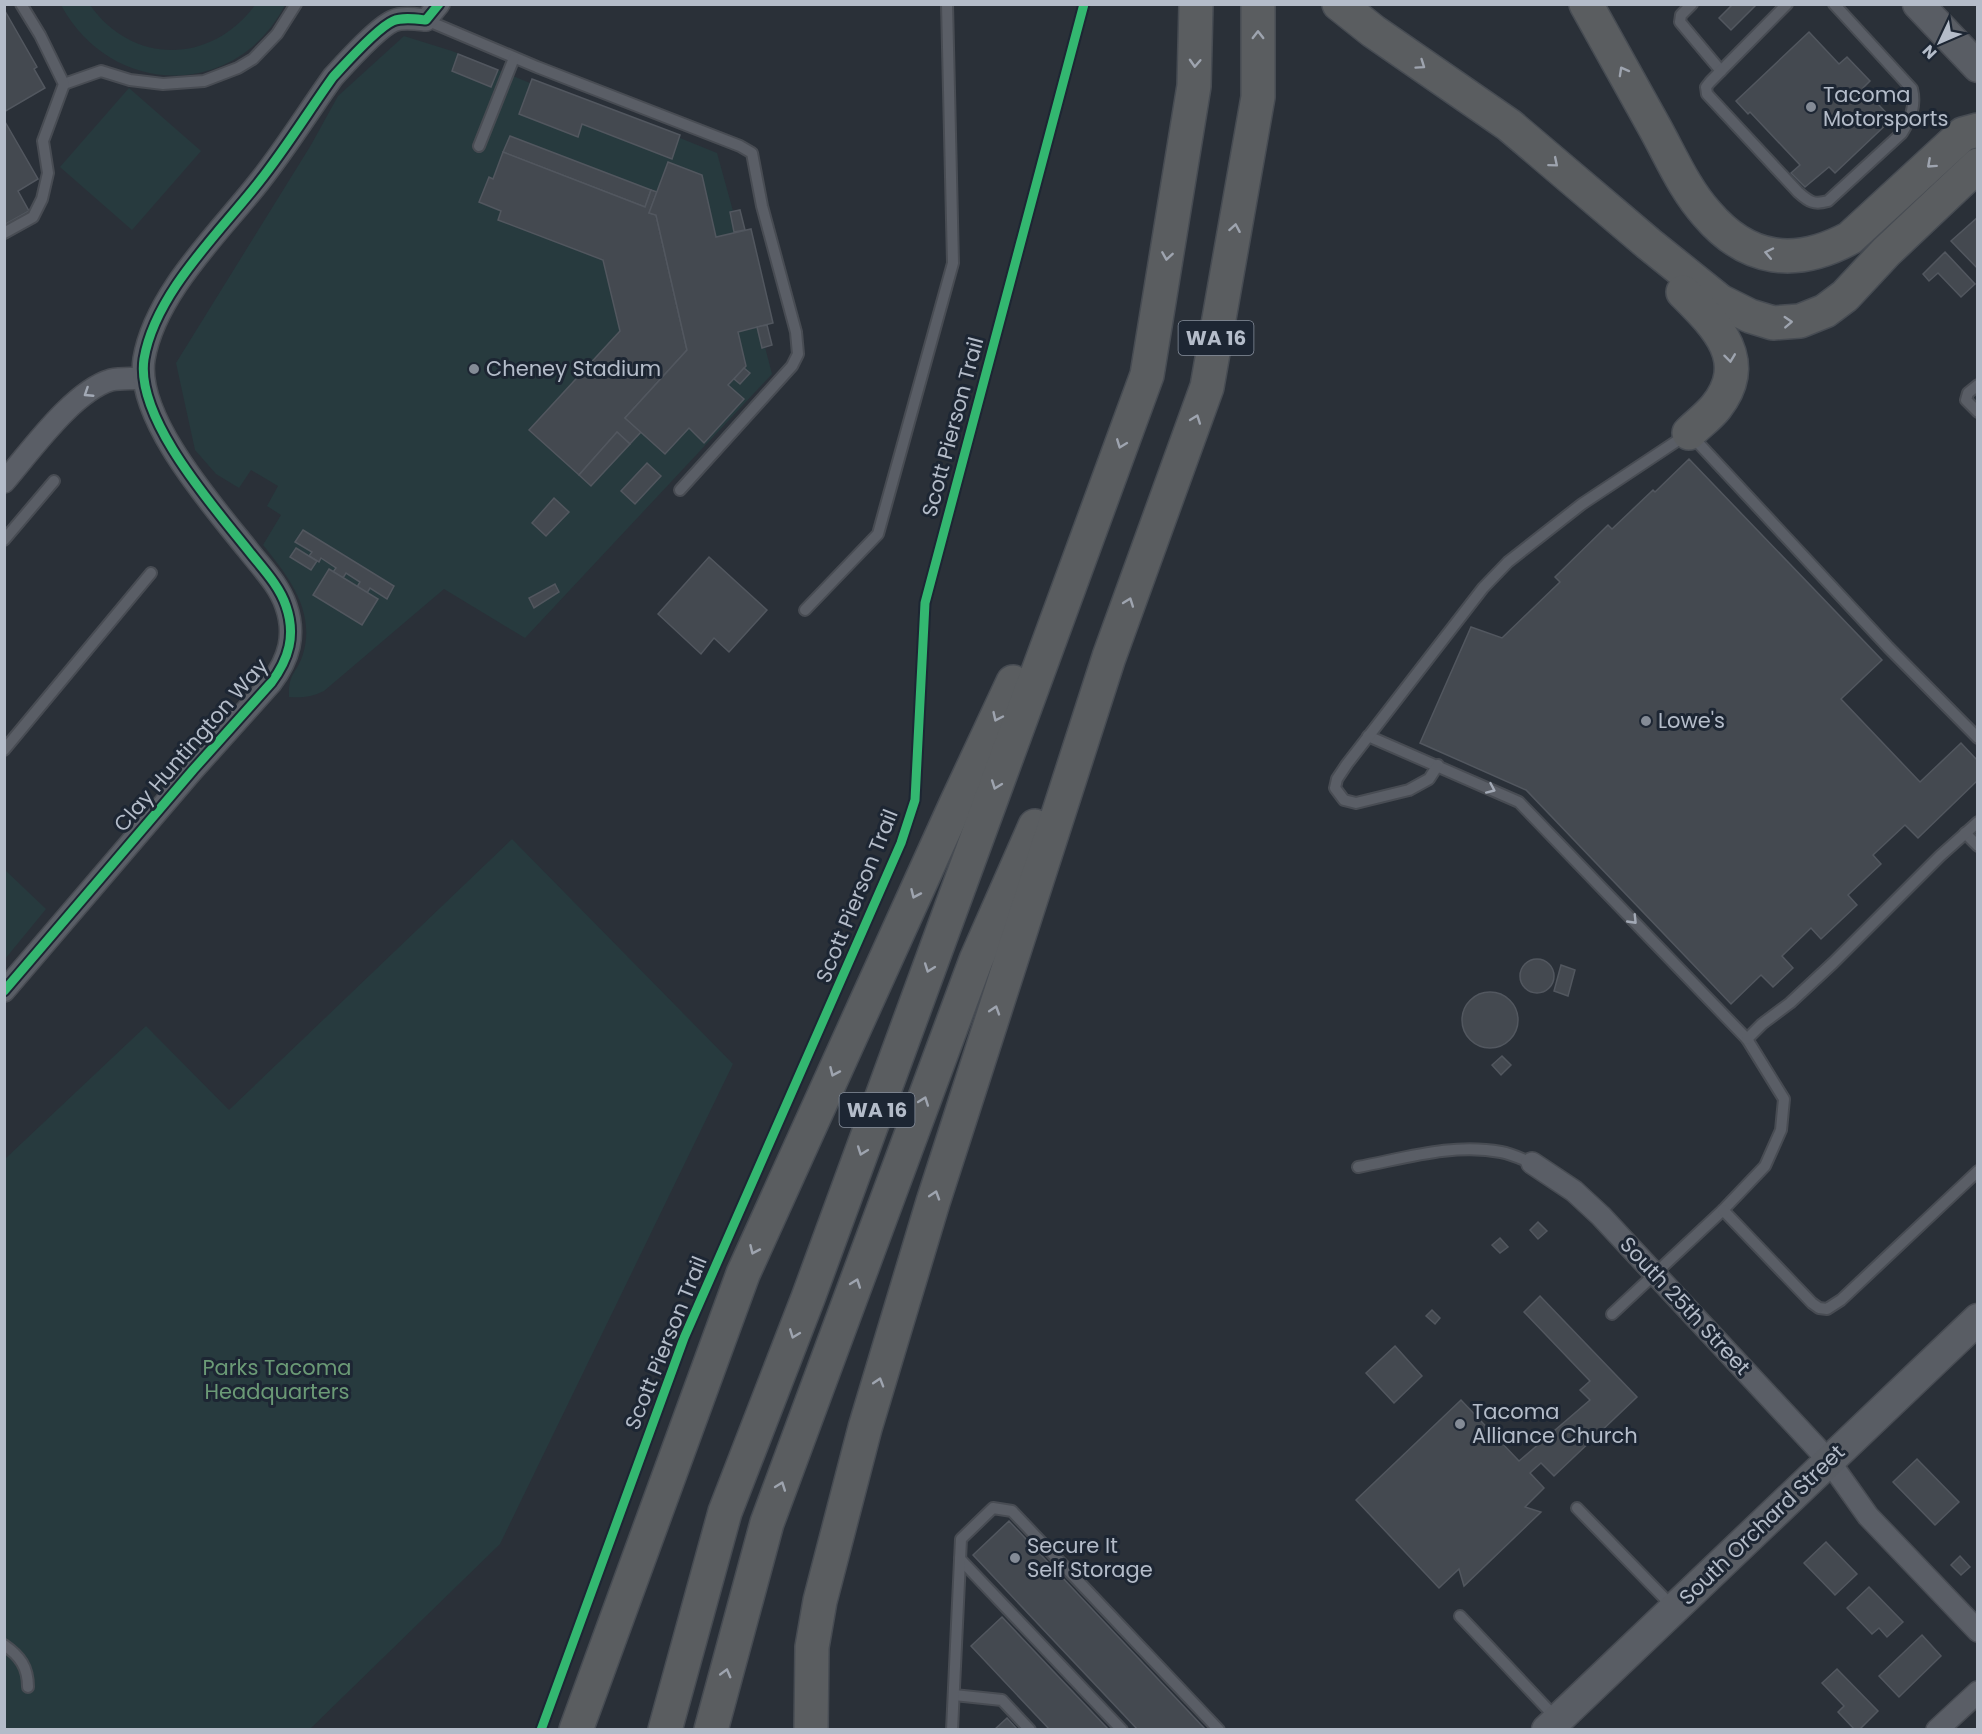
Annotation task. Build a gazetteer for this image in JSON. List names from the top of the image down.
{
  "streets": {
    "highway": ["WA 16"],
    "main road": ["South Orchard Street"],
    "street": ["Clay Huntington Way", "South 25th Street"],
    "cycle path": ["Scott Pierson Trail"]
  },
  "crossings": [
    ["South 25th Street", "South Orchard Street"]
  ],
  "parks": ["Parks Tacoma Headquarters"],
  "places": [
    "Tacoma Motorsports",
    "Cheney Stadium",
    "Lowe's",
    "Tacoma Alliance Church",
    "Secure It Self Storage"
  ],
  "north": "bottom left"
}
